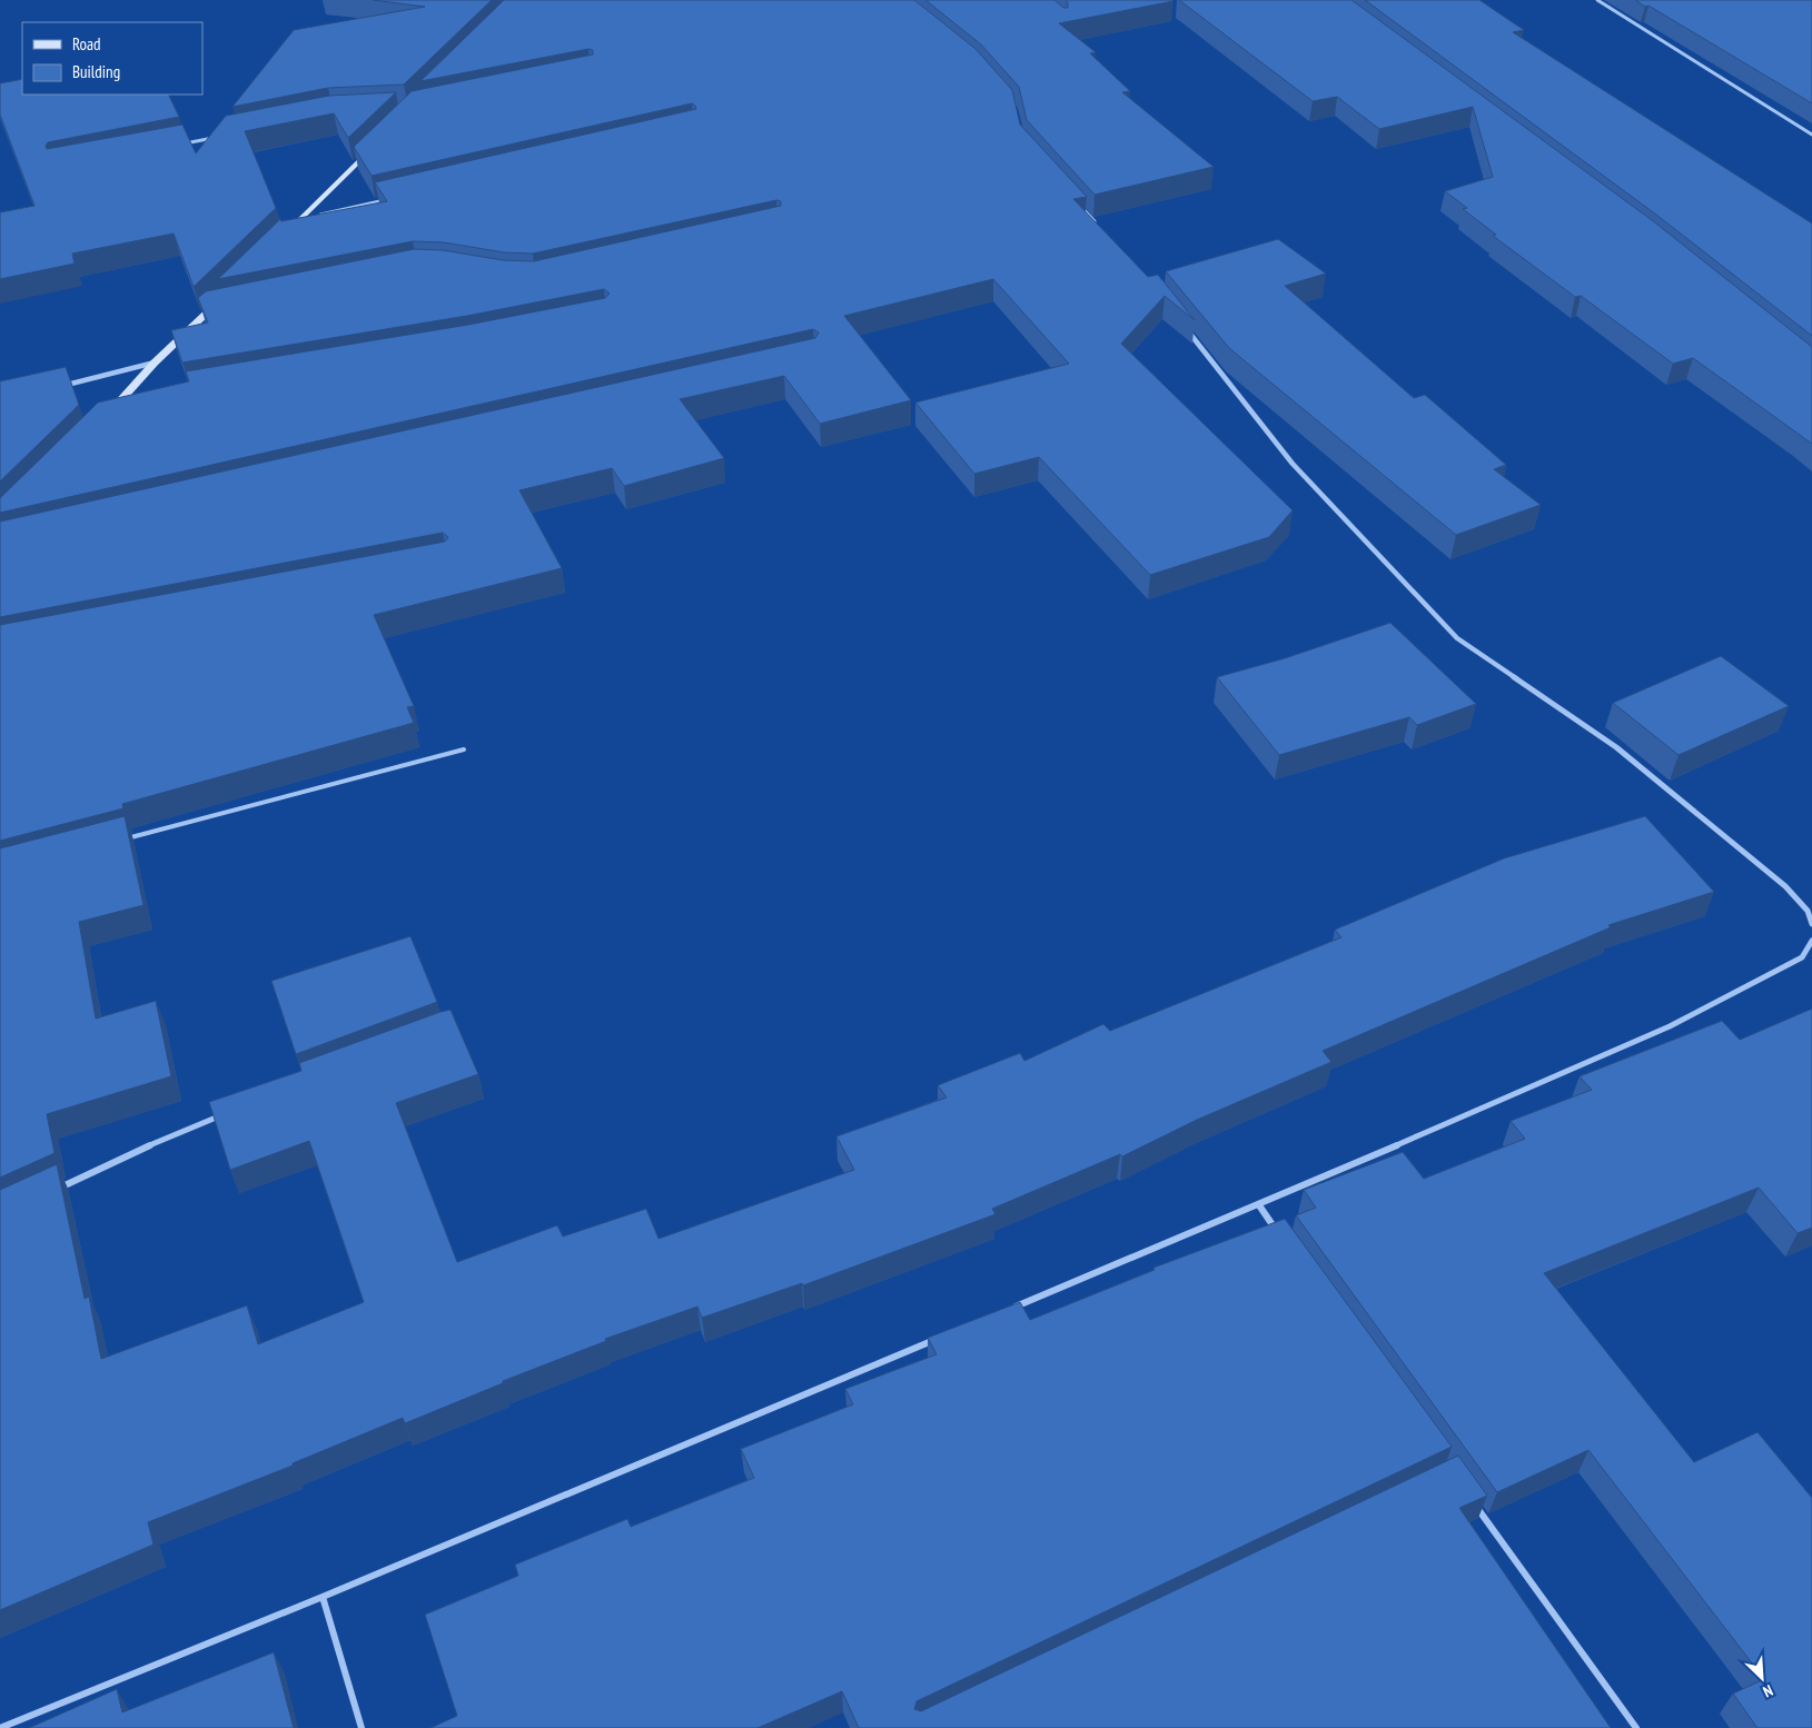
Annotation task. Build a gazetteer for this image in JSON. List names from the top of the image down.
{
  "legend": ["Road", "Building"],
  "north": "bottom right"
}
